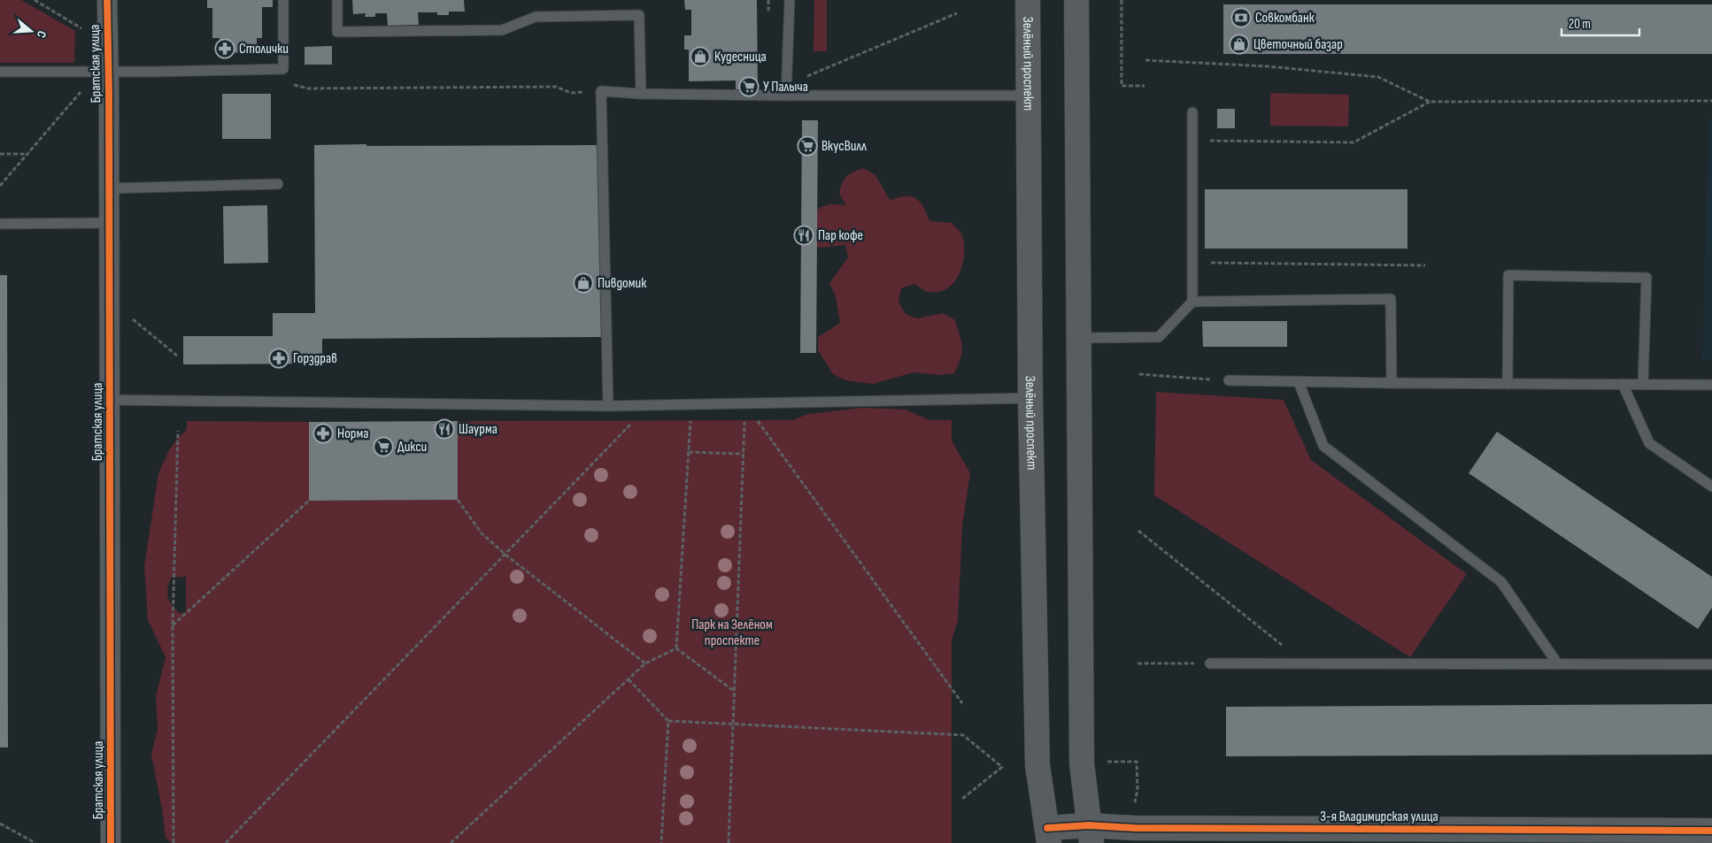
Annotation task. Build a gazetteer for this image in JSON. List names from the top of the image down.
{
  "streets": {
    "main road": ["Зелёный проспект", "3-я Владимирская улица"],
    "street": ["Братская улица"]
  },
  "crossings": [
    ["Зелёный проспект", "3-я Владимирская улица"]
  ],
  "parks": ["Парк на Зелёном проспекте"],
  "places": {
    "bank": ["Совкомбанк"],
    "shop": ["Цветочный базар", "Кудесница", "Пивдомик"],
    "pharmacy": ["Столички", "Горздрав", "Норма"],
    "supermarket": ["У Палыча", "ВкусВилл", "Дикси"],
    "restaurant": ["Пар кофе", "Шаурма"]
  },
  "scale_bar": "20 m",
  "north": "right"
}
